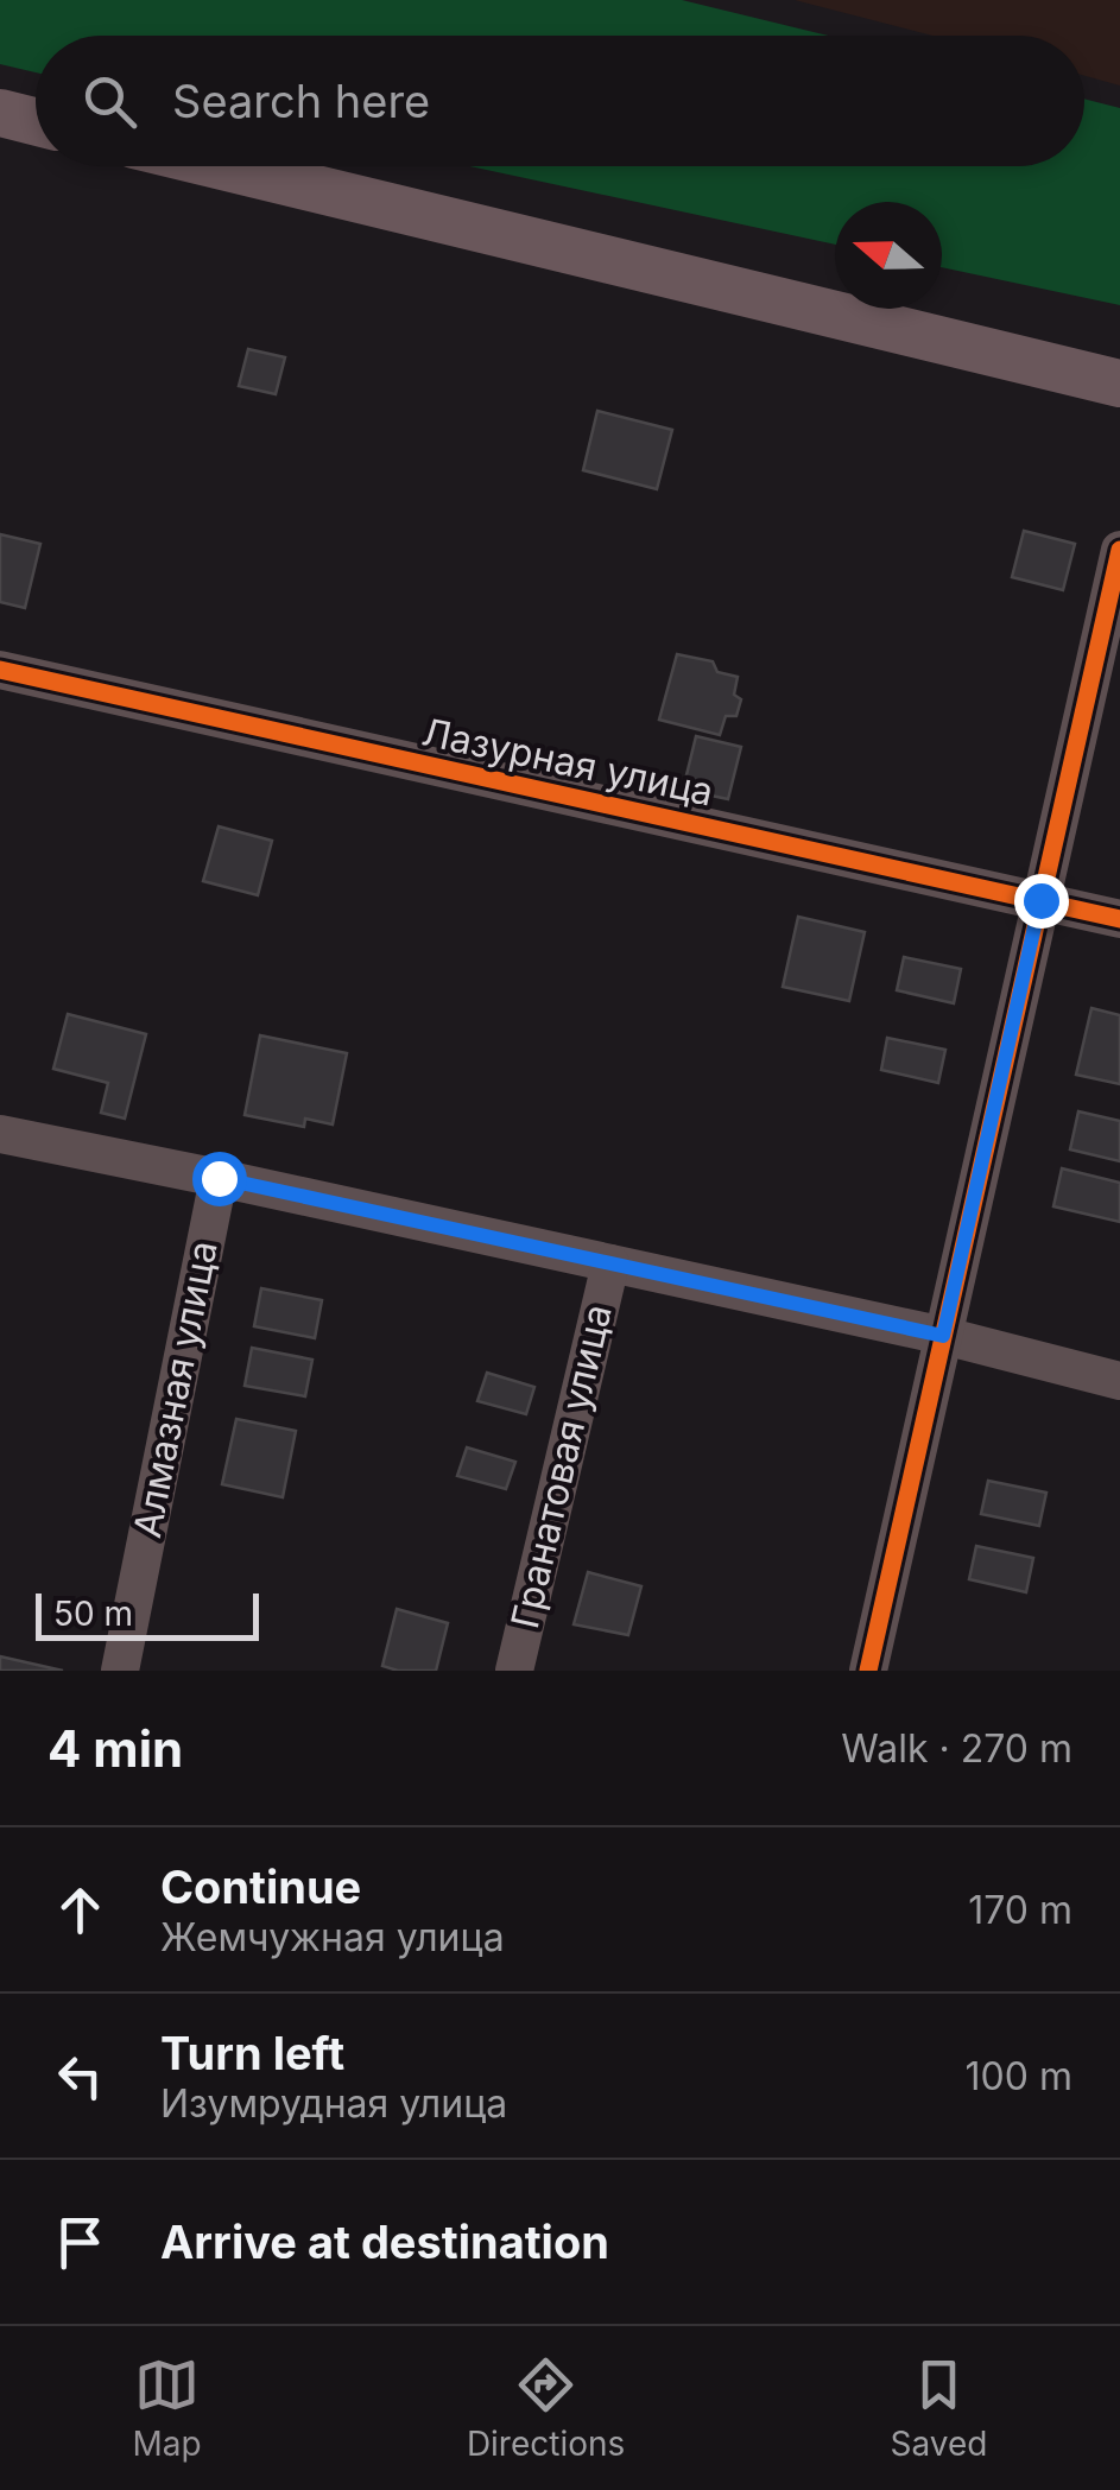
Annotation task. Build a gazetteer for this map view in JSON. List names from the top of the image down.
{
  "streets": {
    "street": ["Лазурная улица", "Алмазная улица", "Гранатовая улица"]
  },
  "scale_bar": "50 m",
  "north": "left",
  "page": {
    "search": "Search here",
    "scale": "50 m",
    "heading": ["4 min", "Walk · 270 m"],
    "list": [
      ["Continue", "Жемчужная улица", "170 m"],
      ["Turn left", "Изумрудная улица", "100 m"],
      "Arrive at destination"
    ],
    "nav": ["Map", "Directions", "Saved"]
  }
}
